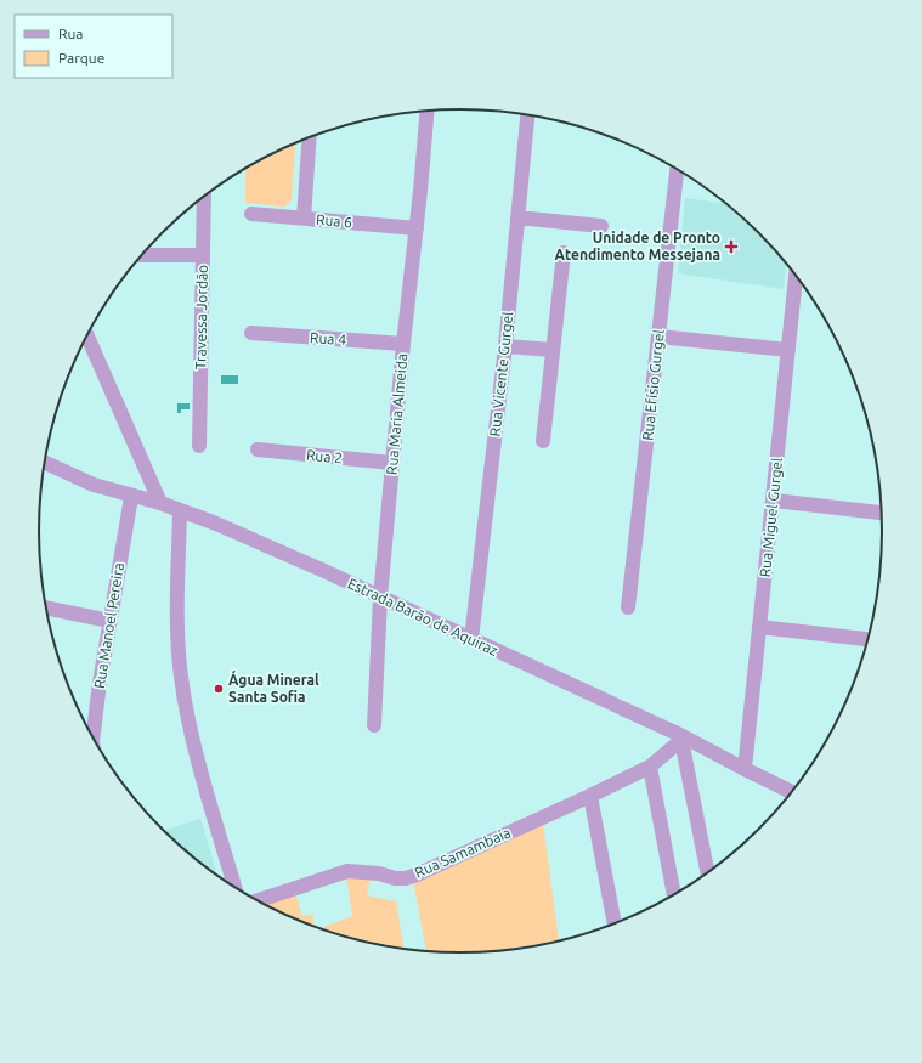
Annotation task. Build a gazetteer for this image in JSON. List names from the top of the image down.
{
  "streets": {
    "street": [
      "Rua 6",
      "Travessa Jordão",
      "Rua 4",
      "Rua Vicente Gurgel",
      "Rua Efísio Gurgel",
      "Rua Maria Almeida",
      "Rua 2",
      "Rua Miguel Gurgel",
      "Estrada Barão de Aquiraz",
      "Rua Manoel Pereira",
      "Rua Samambaia"
    ]
  },
  "crossings": [
    ["Rua 6", "Rua Maria Almeida"],
    ["Rua 4", "Rua Maria Almeida"],
    ["Rua Vicente Gurgel", "Estrada Barão de Aquiraz"],
    ["Rua Maria Almeida", "Rua 2"],
    ["Rua Maria Almeida", "Estrada Barão de Aquiraz"],
    ["Rua Miguel Gurgel", "Estrada Barão de Aquiraz"],
    ["Estrada Barão de Aquiraz", "Rua Manoel Pereira"],
    ["Estrada Barão de Aquiraz", "Rua Samambaia"]
  ],
  "places": {
    "health": ["Unidade de Pronto Atendimento Messejana"],
    "other": ["Água Mineral Santa Sofia"]
  },
  "legend": ["Rua", "Parque"]
}
